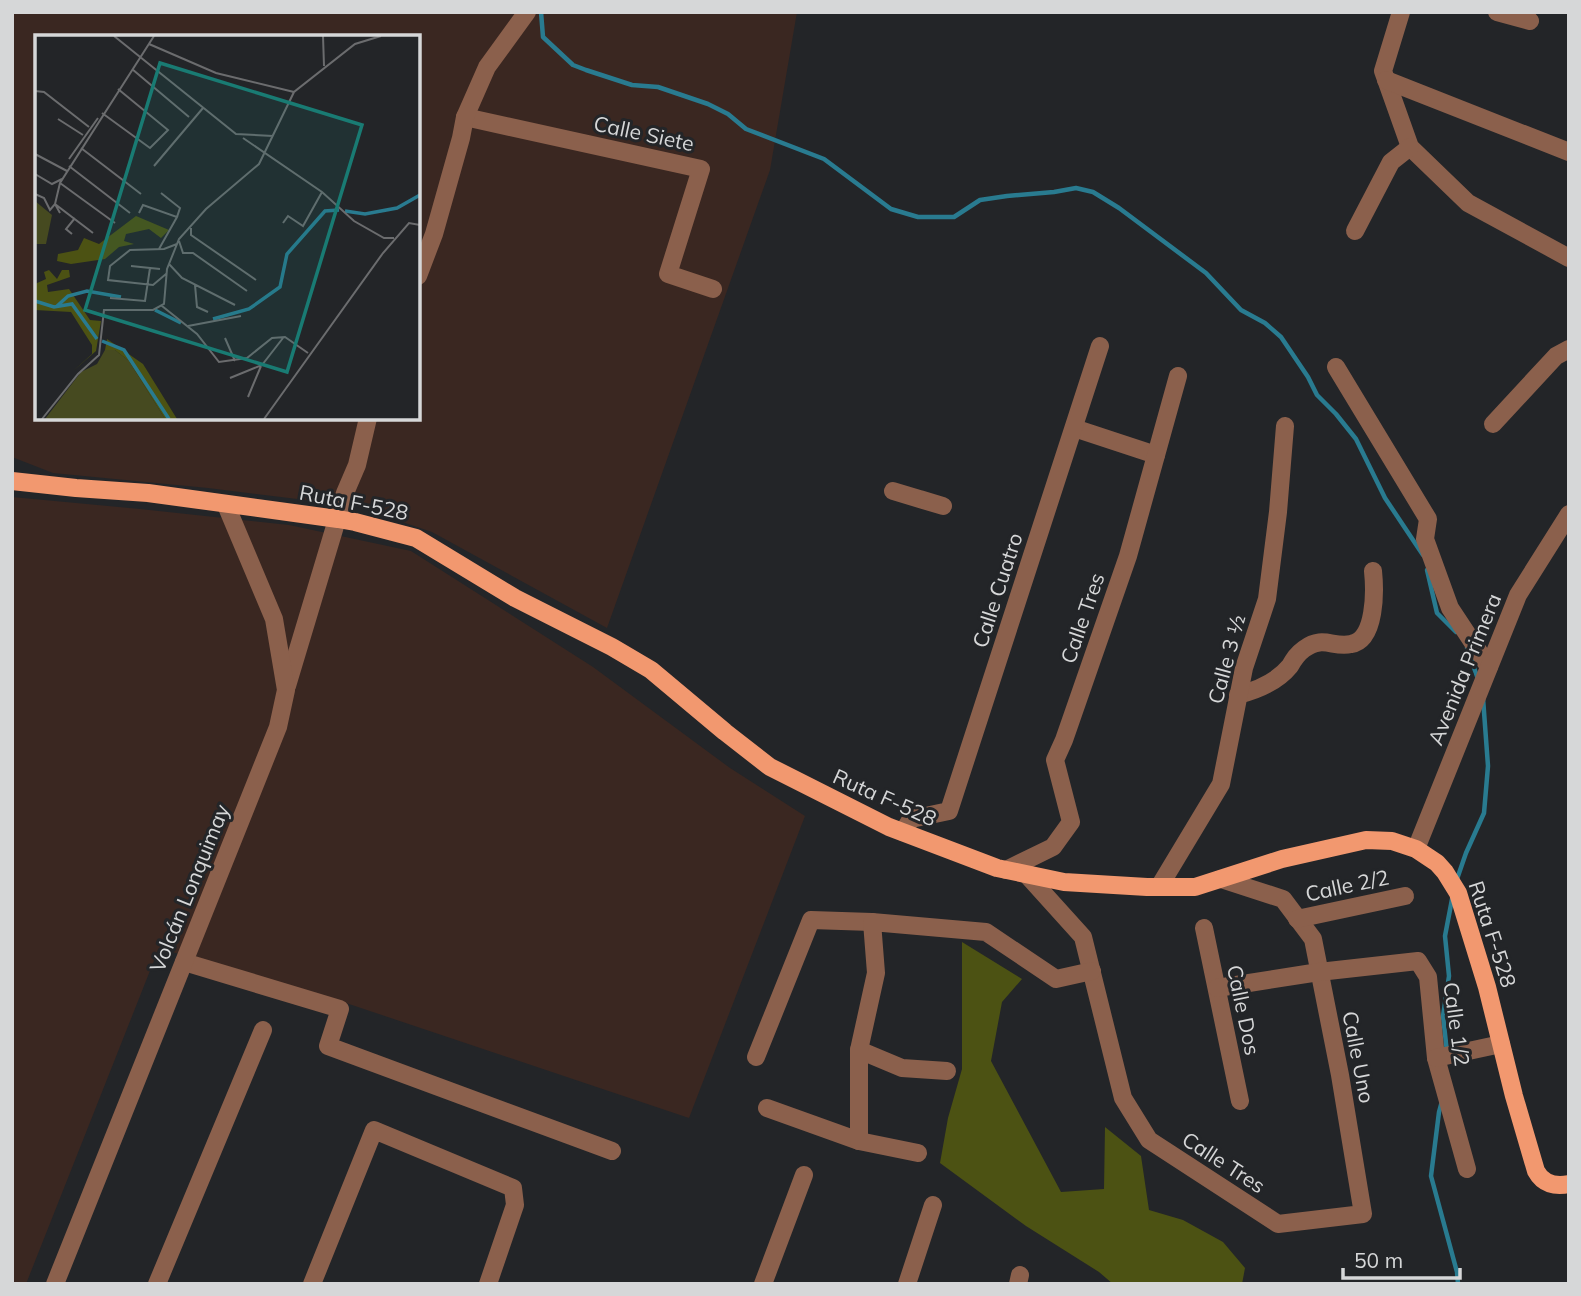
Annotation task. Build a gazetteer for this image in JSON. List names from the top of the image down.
{
  "streets": {
    "main road": ["Ruta F-528"],
    "street": [
      "Calle Siete",
      "Calle Cuatro",
      "Calle Tres",
      "Calle 3 ½",
      "Avenida Primera",
      "Calle 2/2",
      "Volcán Lonquimay",
      "Calle Dos",
      "Calle 1/2",
      "Calle Uno"
    ]
  },
  "crossings": [
    ["Ruta F-528", "Calle Cuatro"],
    ["Ruta F-528", "Calle Tres"],
    ["Ruta F-528", "Calle 3 ½"],
    ["Ruta F-528", "Avenida Primera"],
    ["Ruta F-528", "Volcán Lonquimay"],
    ["Ruta F-528", "Calle Uno"],
    ["Calle Tres", "Calle Uno"],
    ["Calle 2/2", "Calle Uno"],
    ["Calle Dos", "Calle 1/2"],
    ["Calle 1/2", "Calle Uno"]
  ],
  "scale_bar": "50 m"
}
